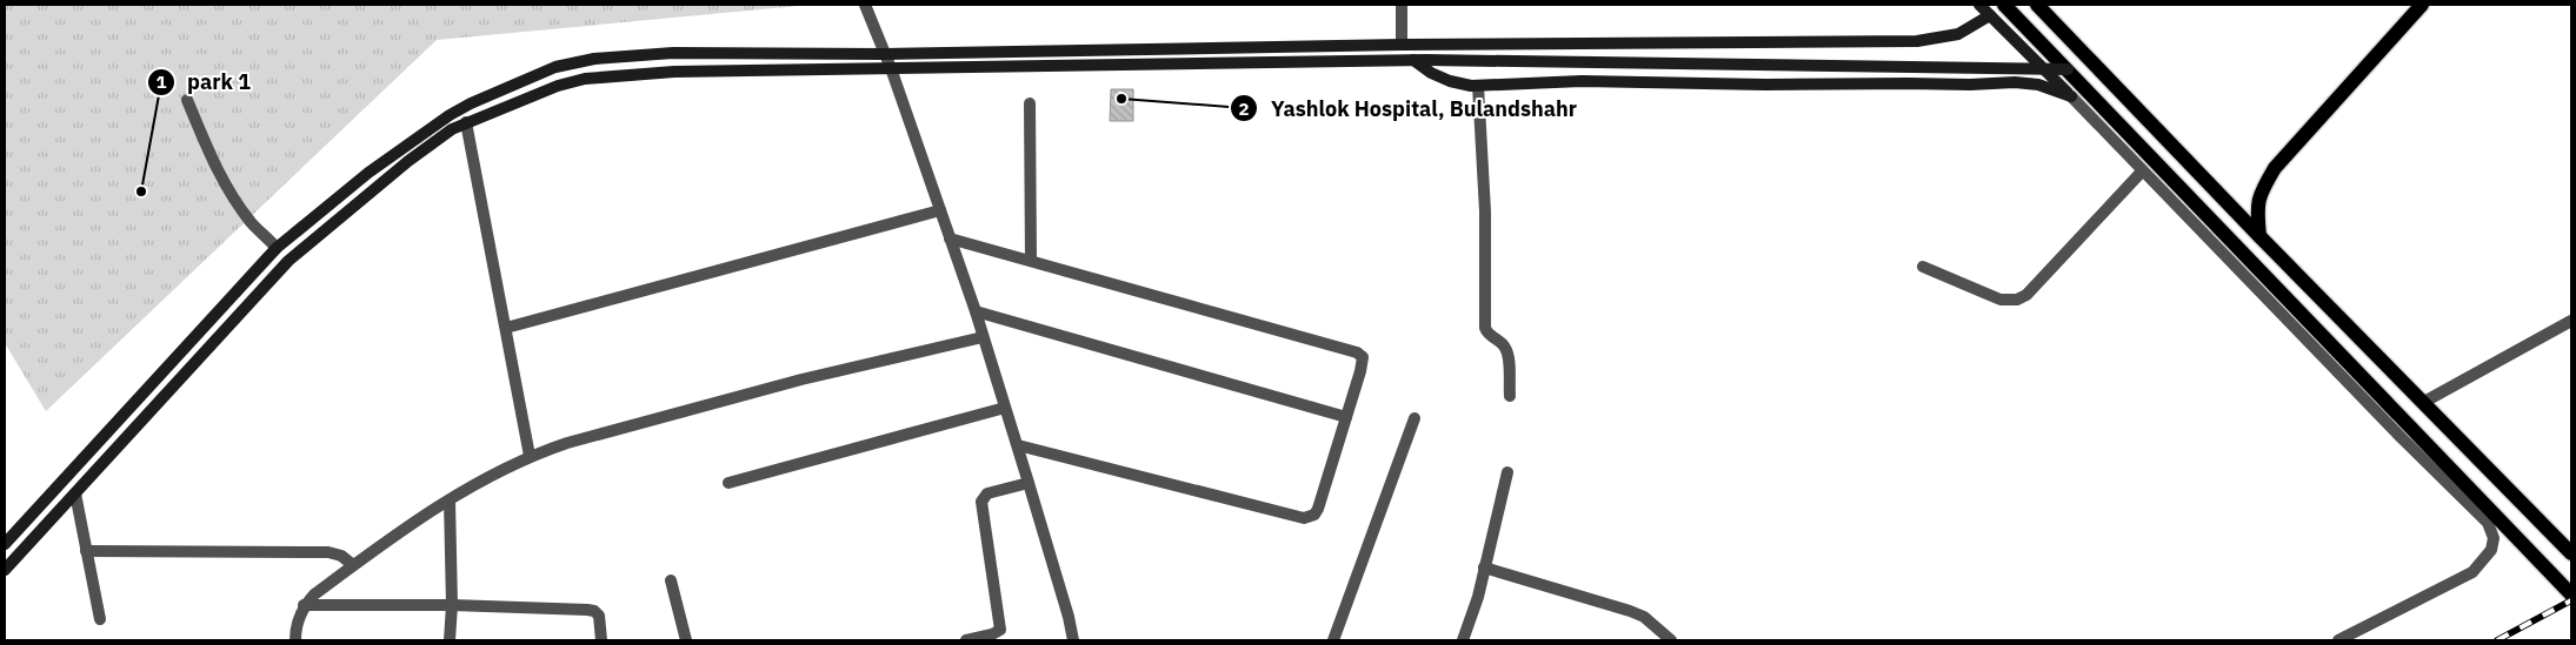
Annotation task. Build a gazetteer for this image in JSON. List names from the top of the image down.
{
  "places": ["Yashlok Hospital, Bulandshahr", "park 1"]
}
